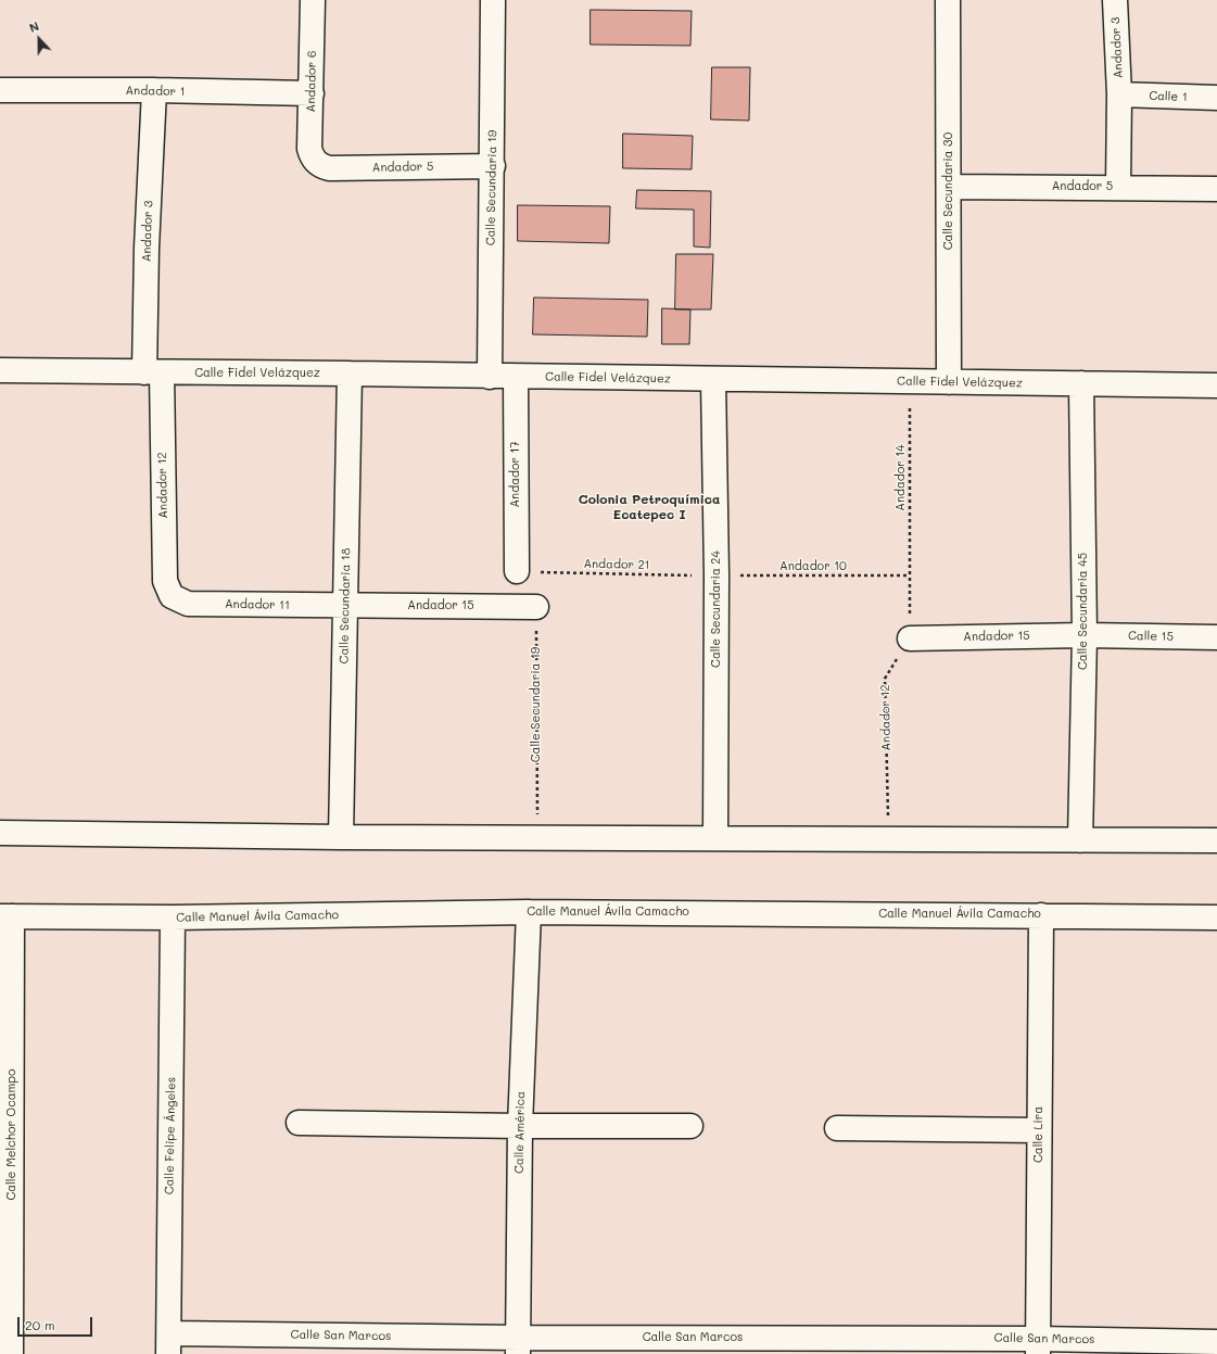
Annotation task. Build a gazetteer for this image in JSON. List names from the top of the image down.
{
  "streets": {
    "street": [
      "Andador 3",
      "Andador 6",
      "Andador 1",
      "Calle 1",
      "Andador 5",
      "Calle Secundaria 19",
      "Calle Secundaria 30",
      "Calle Fidel Velázquez",
      "Andador 17",
      "Andador 12",
      "Andador 11",
      "Calle Secundaria 18",
      "Andador 15",
      "Calle Secundaria 24",
      "Calle Secundaria 45",
      "Calle 15",
      "Calle Manuel Ávila Camacho",
      "Calle América",
      "Calle Melchor Ocampo",
      "Calle Lira",
      "Calle Felipe Ángeles",
      "Calle San Marcos"
    ],
    "path": ["Andador 14", "Andador 21", "Andador 10"]
  },
  "crossings": [
    ["Andador 3", "Andador 1"],
    ["Andador 3", "Calle 1"],
    ["Andador 3", "Andador 5"],
    ["Andador 3", "Calle Fidel Velázquez"],
    ["Andador 3", "Andador 12"],
    ["Andador 6", "Andador 1"],
    ["Andador 6", "Andador 5"],
    ["Andador 5", "Calle Secundaria 19"],
    ["Andador 5", "Calle Secundaria 30"],
    ["Calle Secundaria 19", "Calle Fidel Velázquez"],
    ["Calle Secundaria 19", "Andador 15"],
    ["Calle Secundaria 30", "Calle Fidel Velázquez"],
    ["Calle Fidel Velázquez", "Andador 17"],
    ["Calle Fidel Velázquez", "Andador 14"],
    ["Calle Fidel Velázquez", "Andador 12"],
    ["Calle Fidel Velázquez", "Calle Secundaria 18"],
    ["Calle Fidel Velázquez", "Calle Secundaria 24"],
    ["Calle Fidel Velázquez", "Calle Secundaria 45"],
    ["Andador 17", "Andador 21"],
    ["Andador 14", "Andador 10"],
    ["Andador 12", "Andador 11"],
    ["Andador 12", "Andador 15"],
    ["Andador 21", "Andador 10"],
    ["Andador 21", "Calle Secundaria 24"],
    ["Andador 10", "Calle Secundaria 24"],
    ["Andador 11", "Calle Secundaria 18"],
    ["Andador 11", "Andador 15"],
    ["Calle Secundaria 18", "Andador 15"],
    ["Andador 15", "Calle Secundaria 45"],
    ["Andador 15", "Calle 15"],
    ["Calle Secundaria 45", "Calle 15"],
    ["Calle Manuel Ávila Camacho", "Calle América"],
    ["Calle Manuel Ávila Camacho", "Calle Melchor Ocampo"],
    ["Calle Manuel Ávila Camacho", "Calle Lira"],
    ["Calle Manuel Ávila Camacho", "Calle Felipe Ángeles"],
    ["Calle América", "Calle San Marcos"],
    ["Calle Lira", "Calle San Marcos"],
    ["Calle Felipe Ángeles", "Calle San Marcos"]
  ],
  "districts": ["Colonia Petroquímica Ecatepec I"],
  "scale_bar": "20 m",
  "north": "top"
}
